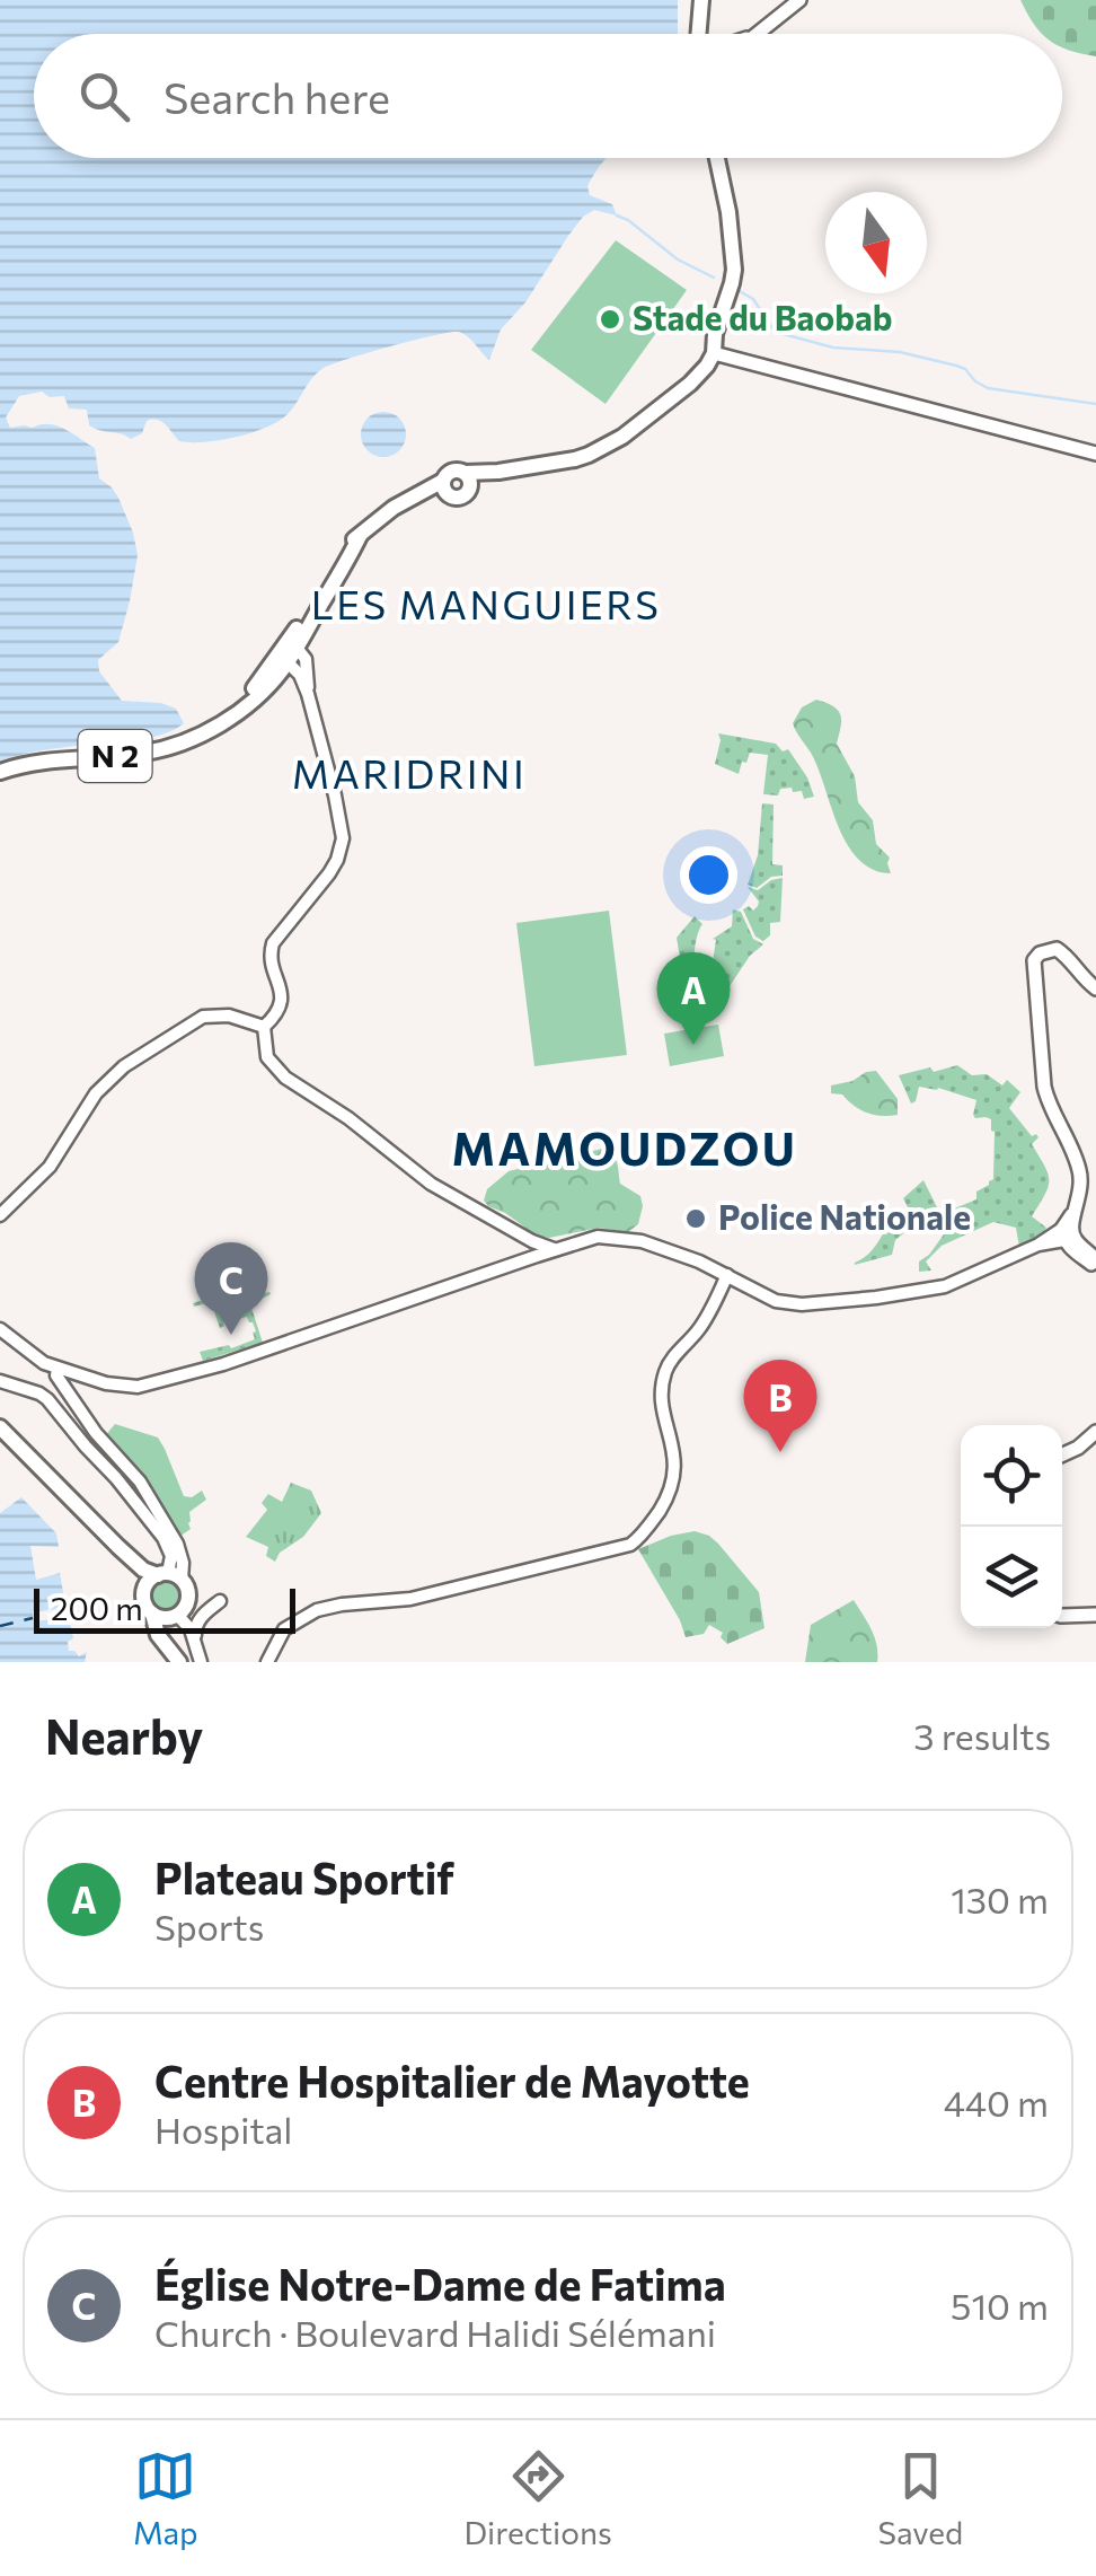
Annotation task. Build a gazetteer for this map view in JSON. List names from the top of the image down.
{
  "streets": {
    "main road": ["N 2"]
  },
  "districts": ["LES MANGUIERS", "MARIDRINI", "MAMOUDZOU"],
  "places": ["Stade du Baobab", "Police Nationale"],
  "scale_bar": "200 m",
  "north": "bottom",
  "page": {
    "search": "Search here",
    "pins": ["A", "C", "B"],
    "scale": "200 m",
    "heading": ["Nearby", "3 results"],
    "list": [
      {
        "mark": "A",
        "name": "Plateau Sportif",
        "note": "Sports",
        "value": "130 m"
      },
      {
        "mark": "B",
        "name": "Centre Hospitalier de Mayotte",
        "note": "Hospital",
        "value": "440 m"
      },
      {
        "mark": "C",
        "name": "Église Notre-Dame de Fatima",
        "note": "Church · Boulevard Halidi Sélémani",
        "value": "510 m"
      }
    ],
    "nav": ["Map", "Directions", "Saved"]
  }
}
